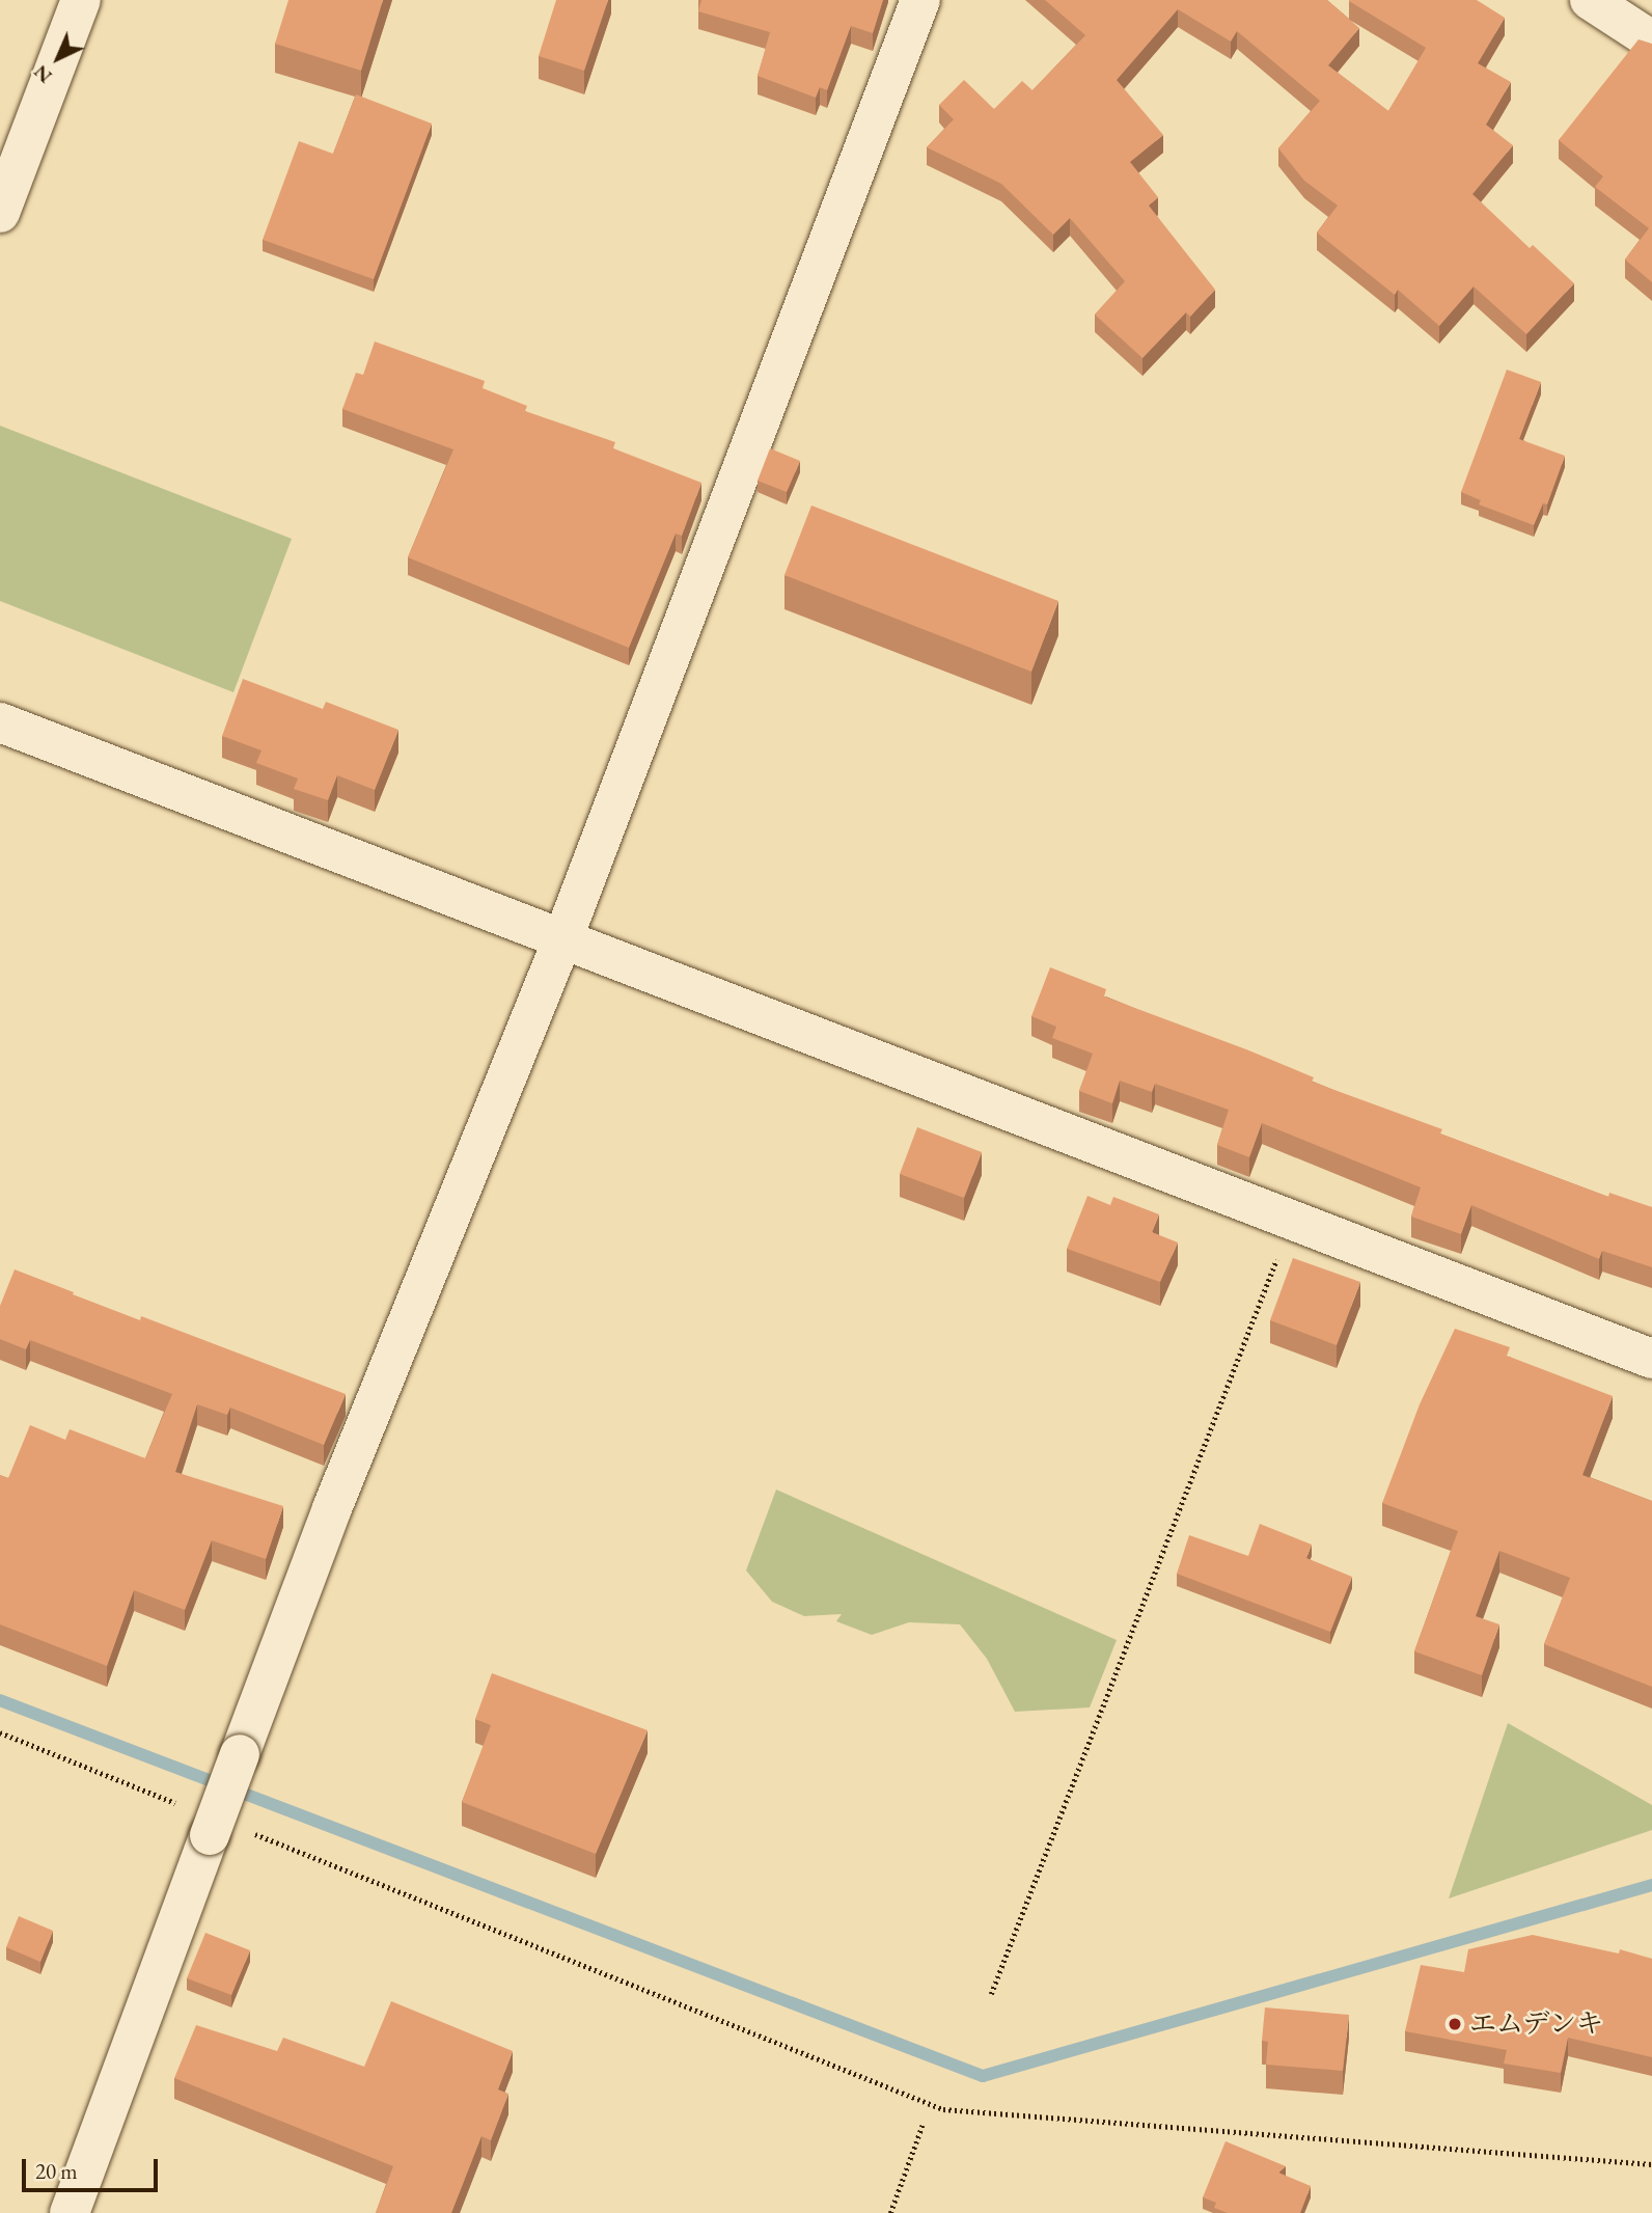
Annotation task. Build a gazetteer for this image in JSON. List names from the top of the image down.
{
  "places": ["エムデンキ"],
  "scale_bar": "20 m",
  "north": "bottom left"
}
